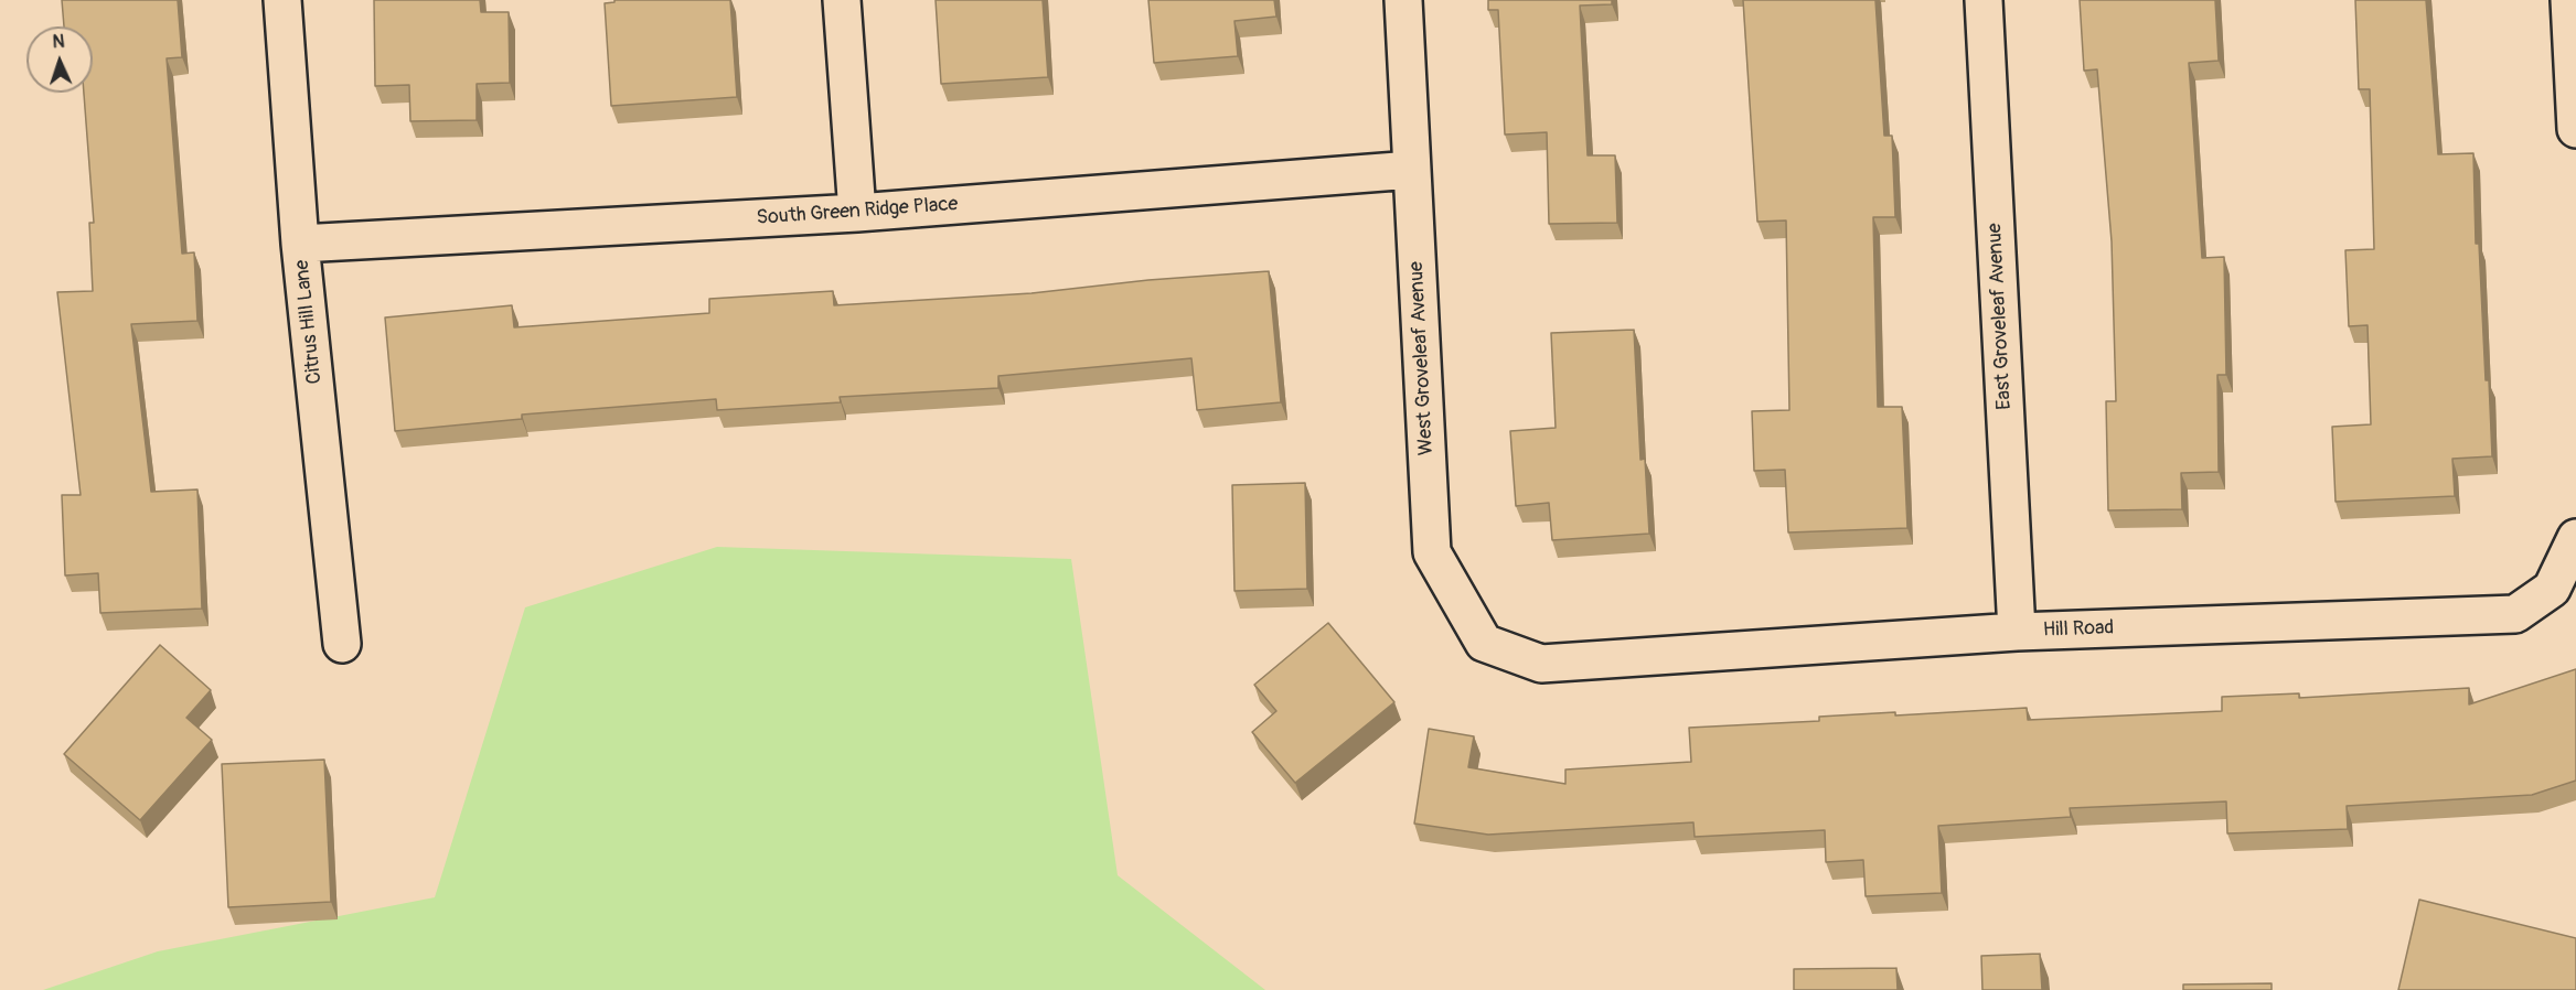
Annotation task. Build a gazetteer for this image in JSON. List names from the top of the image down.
{
  "streets": {
    "street": [
      "South Green Ridge Place",
      "East Groveleaf Avenue",
      "Citrus Hill Lane",
      "West Groveleaf Avenue",
      "Hill Road"
    ]
  },
  "crossings": [
    ["South Green Ridge Place", "Citrus Hill Lane"],
    ["South Green Ridge Place", "West Groveleaf Avenue"],
    ["East Groveleaf Avenue", "Hill Road"],
    ["West Groveleaf Avenue", "Hill Road"]
  ],
  "north": "top"
}
